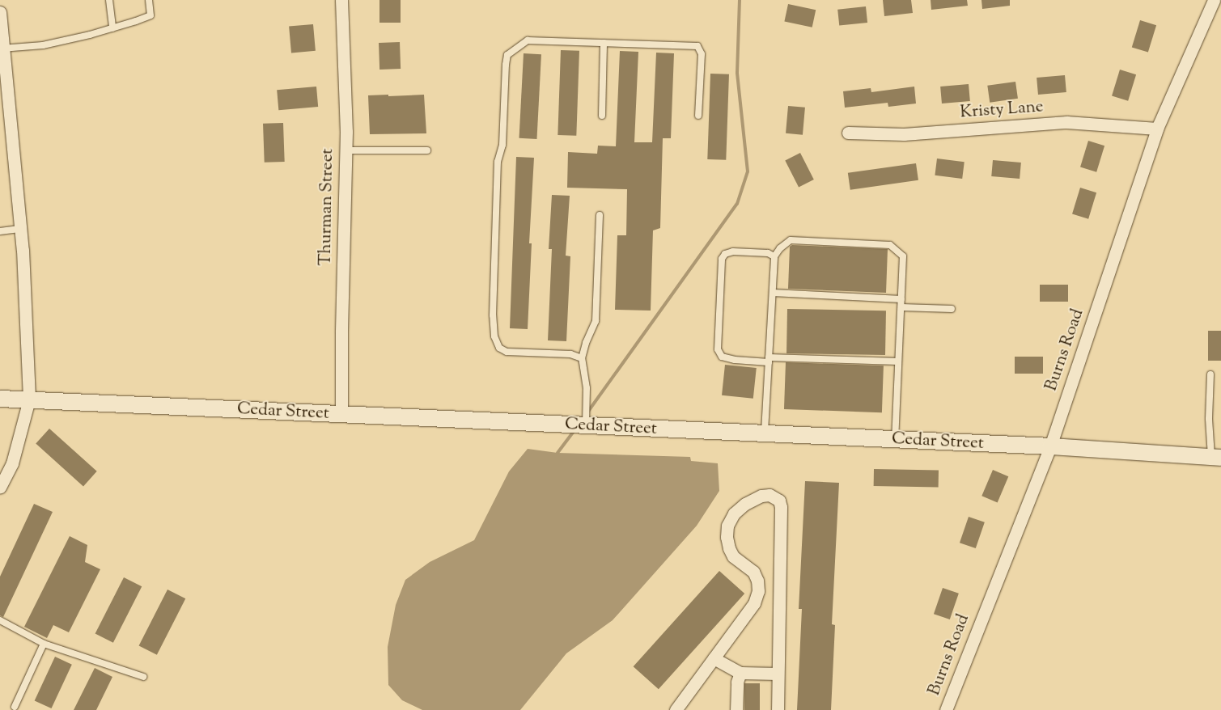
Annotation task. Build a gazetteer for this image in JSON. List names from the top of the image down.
{
  "streets": {
    "street": [
      "Kristy Lane",
      "Thurman Street",
      "Burns Road",
      "Cedar Street"
    ]
  },
  "crossings": [
    ["Kristy Lane", "Burns Road"],
    ["Thurman Street", "Cedar Street"],
    ["Burns Road", "Cedar Street"]
  ]
}
